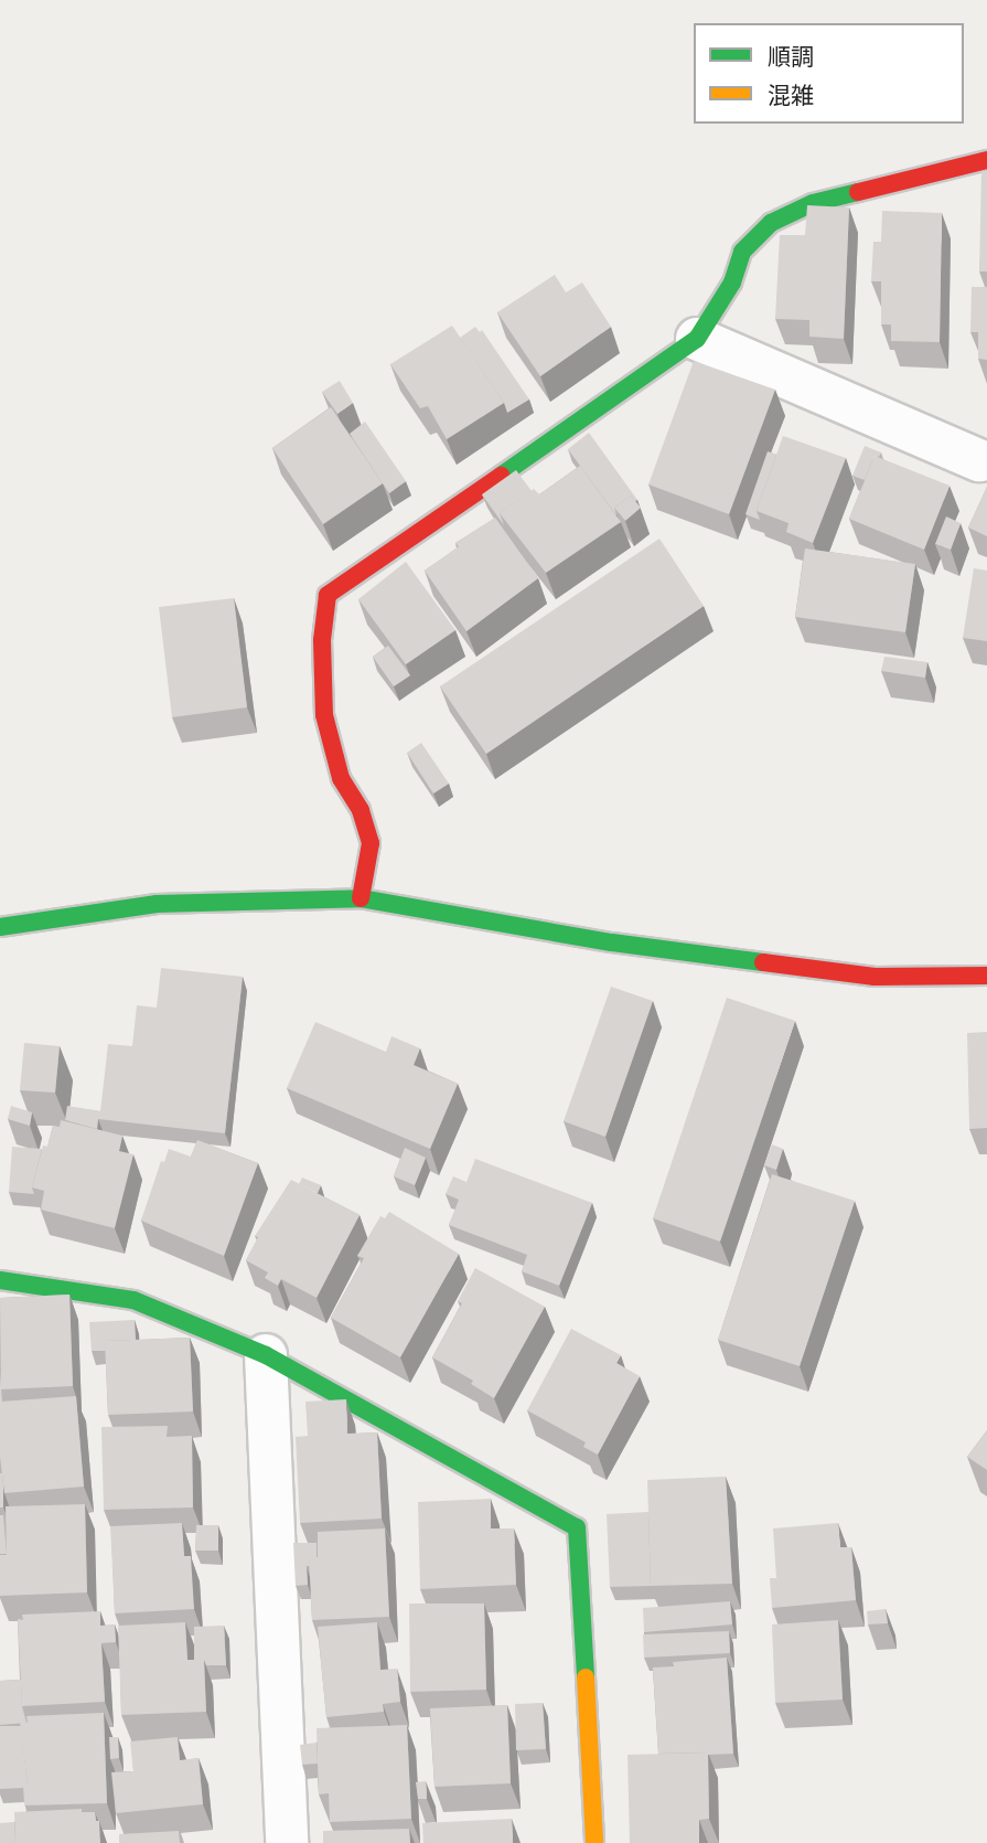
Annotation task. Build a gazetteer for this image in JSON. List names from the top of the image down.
{
  "legend": ["順調", "混雑"]
}
